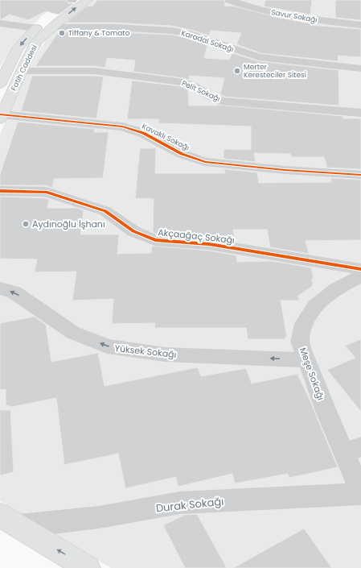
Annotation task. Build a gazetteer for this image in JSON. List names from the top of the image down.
{
  "streets": {
    "main road": ["Fatih Caddesi"],
    "street": [
      "Savur Sokağı",
      "Karadal Sokağı",
      "Pelit Sokağı",
      "Kavaklı Sokağı",
      "Akçaağaç Sokağı",
      "Yüksek Sokağı",
      "Meşe Sokağı",
      "Durak Sokağı"
    ]
  },
  "crossings": [
    ["Karadal Sokağı", "Fatih Caddesi"],
    ["Fatih Caddesi", "Pelit Sokağı"],
    ["Fatih Caddesi", "Kavaklı Sokağı"],
    ["Yüksek Sokağı", "Meşe Sokağı"],
    ["Meşe Sokağı", "Durak Sokağı"]
  ],
  "one_way": ["Yüksek Sokağı"],
  "places": ["Tiffany & Tomato", "Merter Keresteciler Sitesi", "Aydınoğlu İşhanı"]
}
